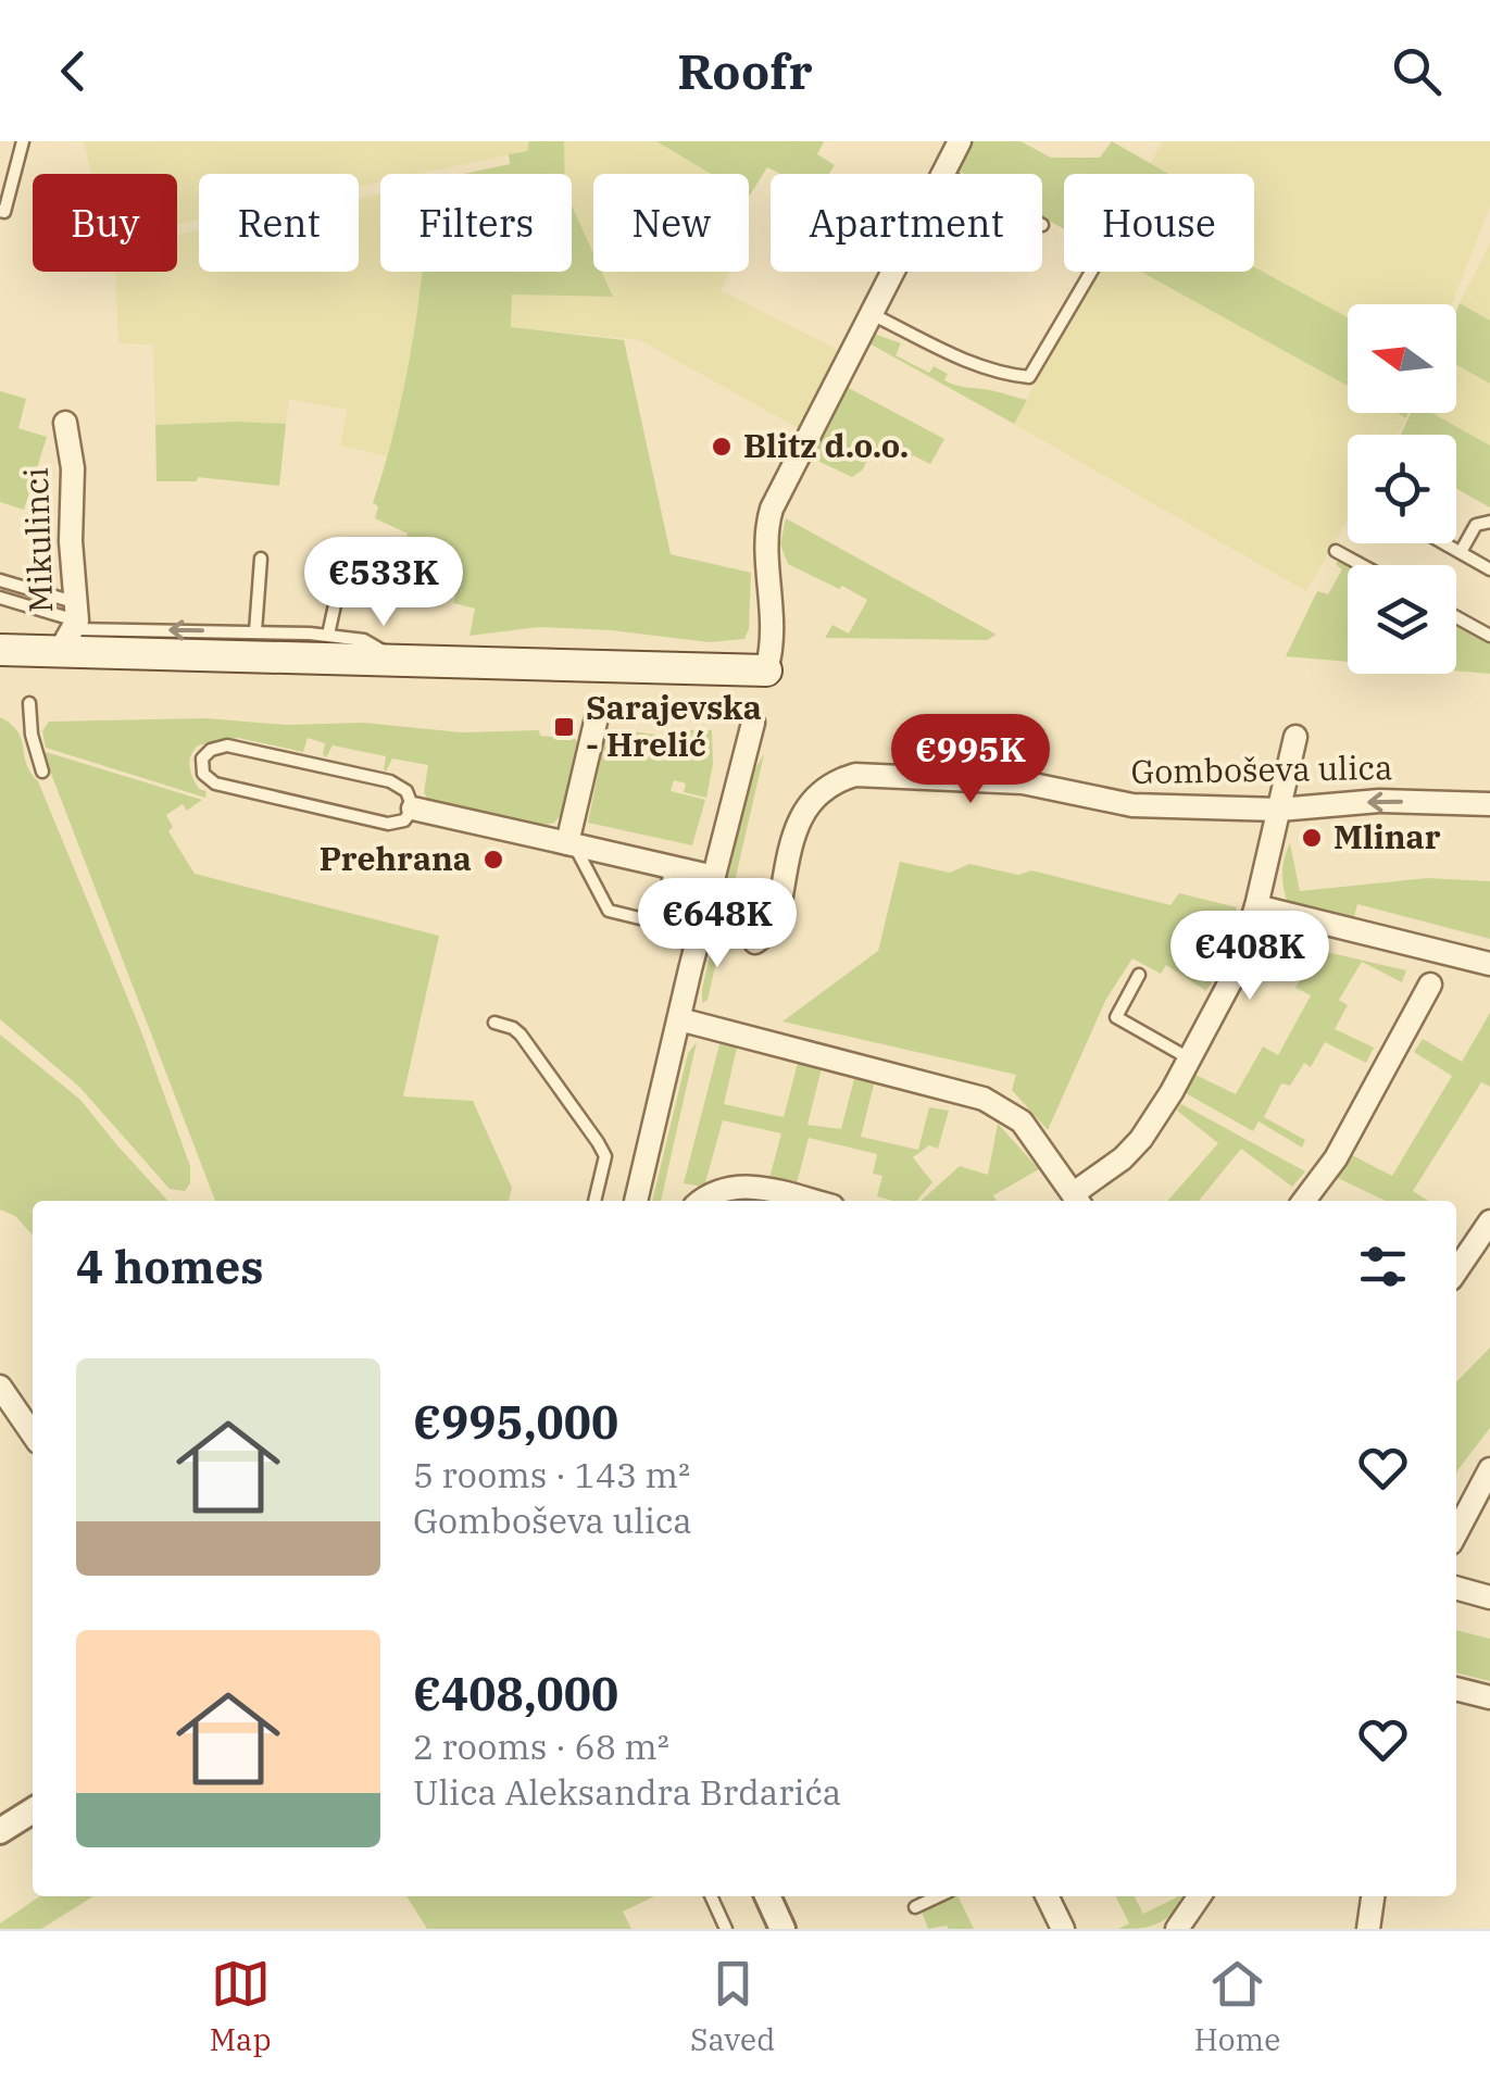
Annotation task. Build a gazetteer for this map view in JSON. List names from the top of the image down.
{
  "streets": {
    "street": ["Mikulinci", "Gomboševa ulica"]
  },
  "places": {
    "other": ["Blitz d.o.o.", "Mlinar", "Prehrana"],
    "transit": ["Sarajevska - Hrelić"]
  },
  "north": "left",
  "page": {
    "header": "Roofr",
    "chip": [
      "Buy",
      "Rent",
      "Filters",
      "New",
      "Apartment",
      "House"
    ],
    "price": [
      "€533K",
      "€995K",
      "€648K",
      "€408K"
    ],
    "heading": "4 homes",
    "list": [
      {
        "name": "€995,000",
        "note": "5 rooms · 143 m² · Gomboševa ulica"
      },
      {
        "name": "€408,000",
        "note": "2 rooms · 68 m² · Ulica Aleksandra Brdarića"
      }
    ],
    "tabs": ["Map", "Saved", "Home"]
  }
}
